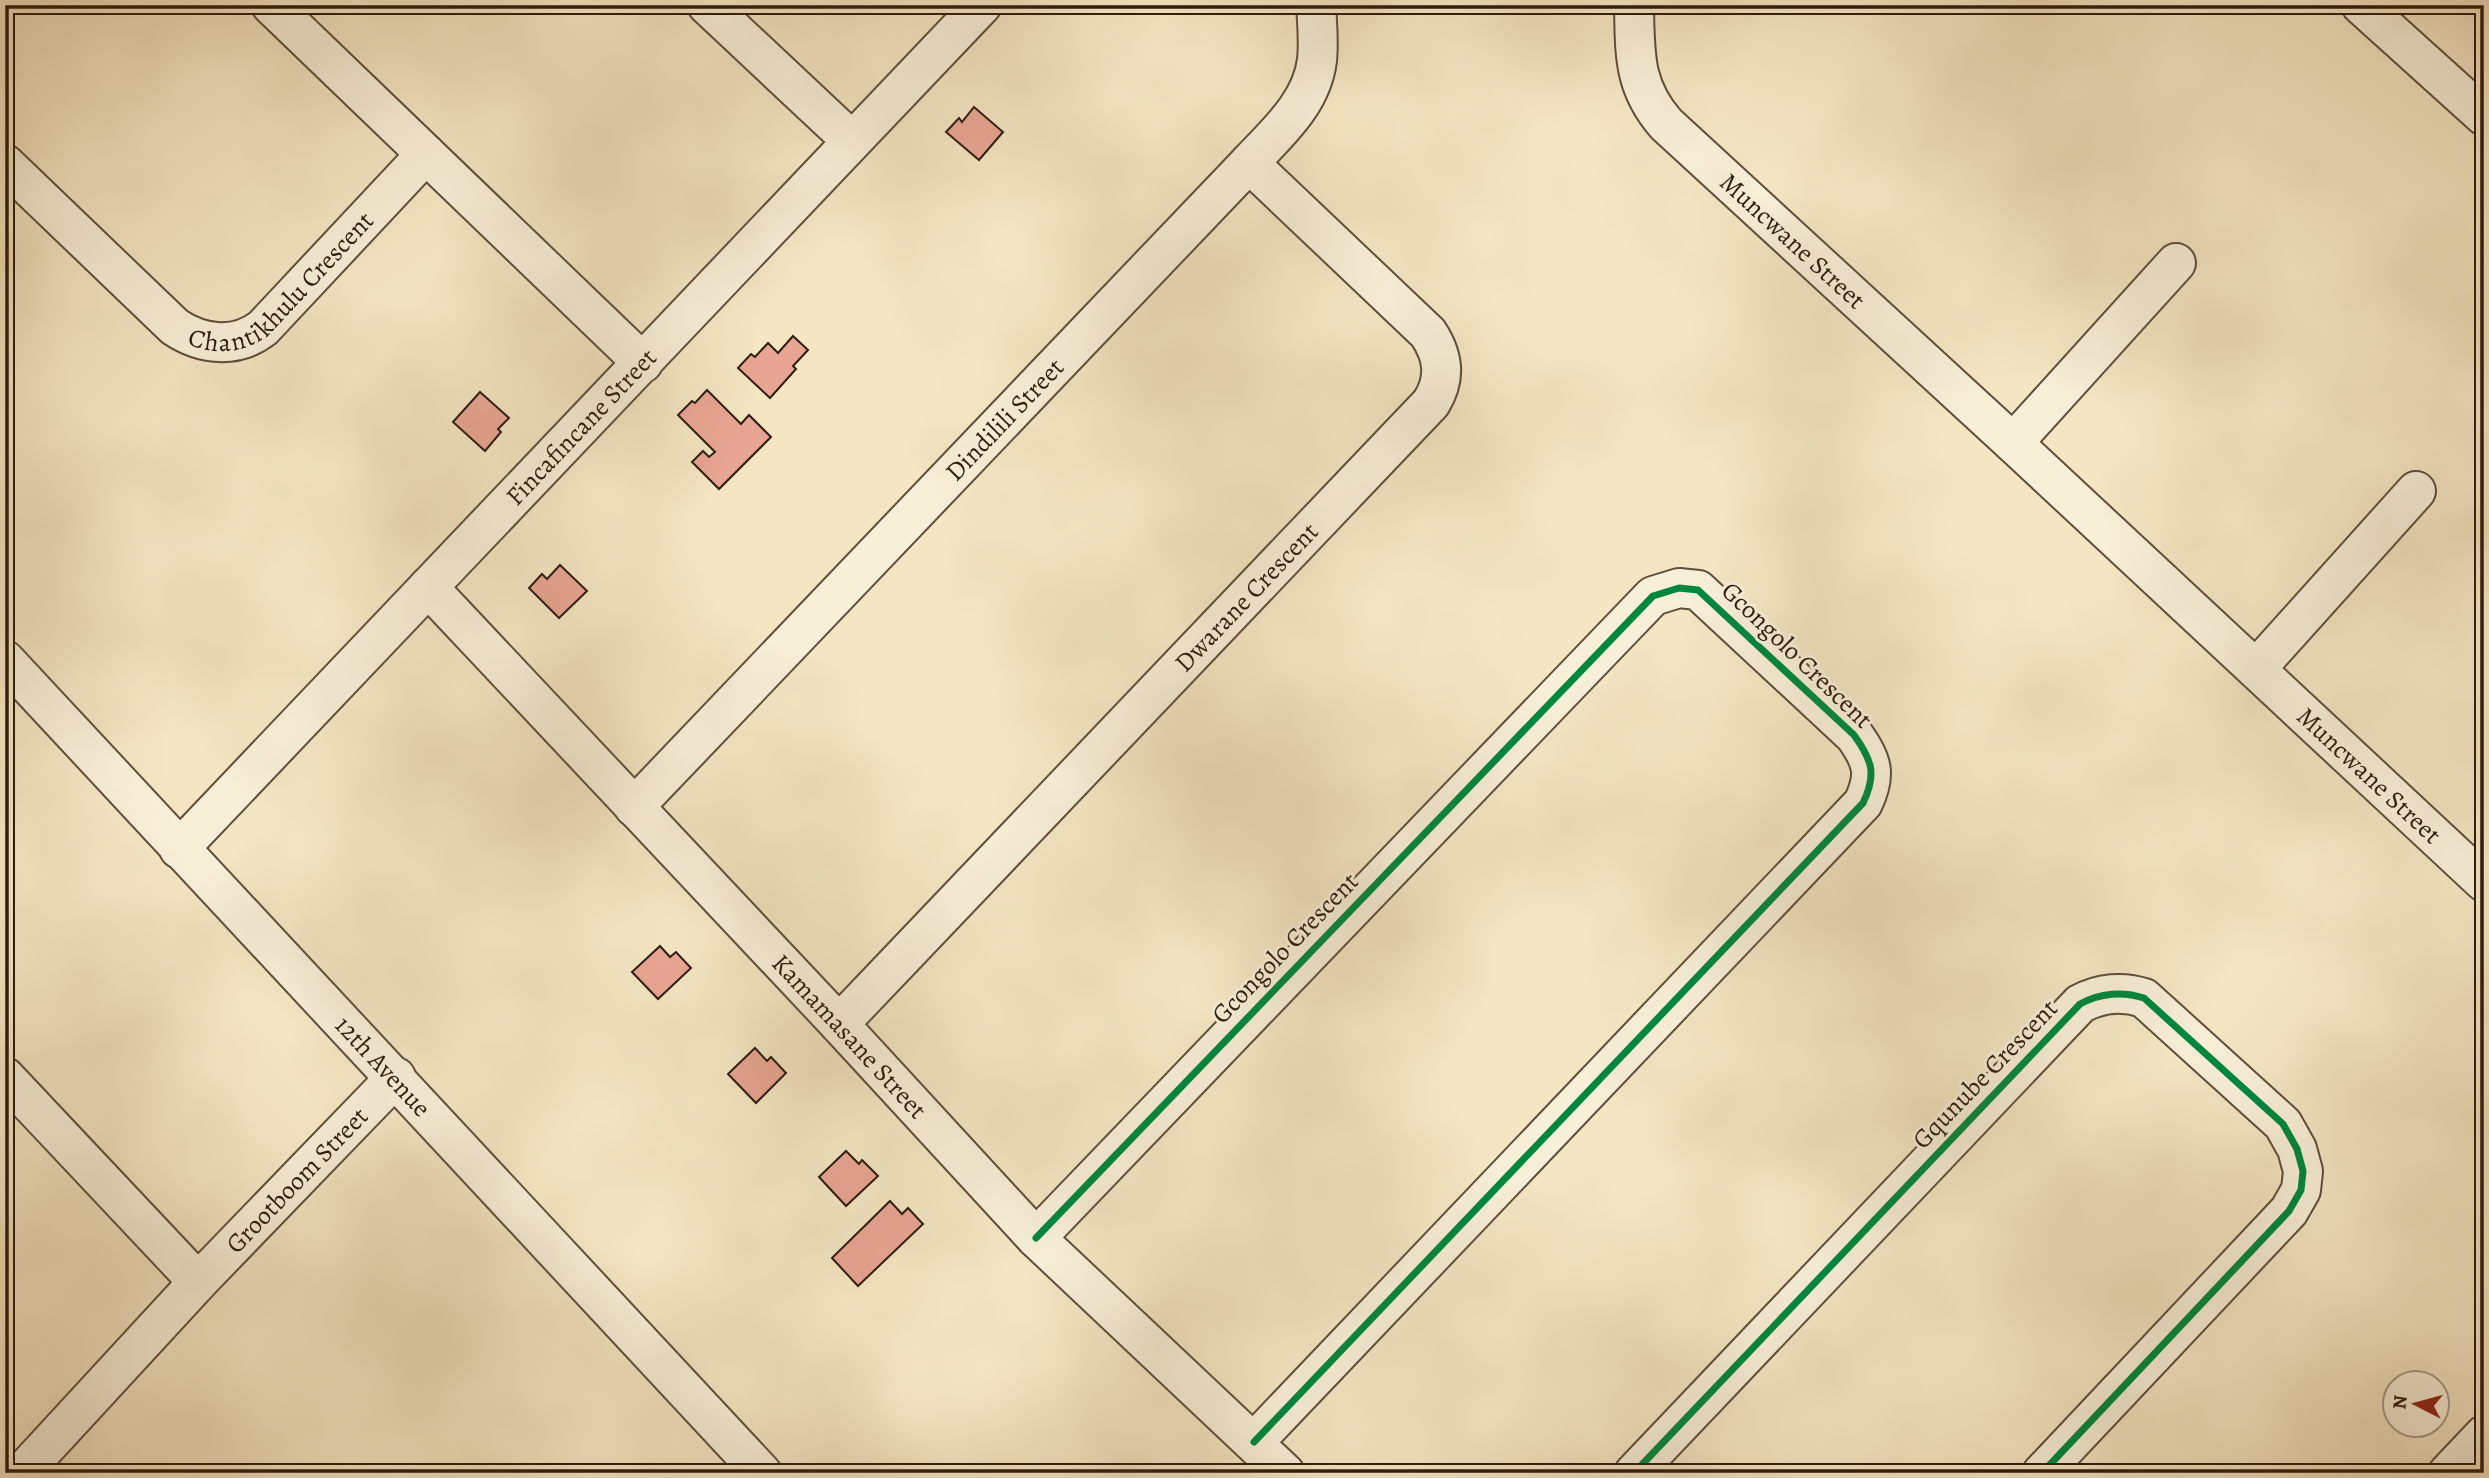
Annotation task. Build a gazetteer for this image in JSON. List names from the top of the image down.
{
  "streets": {
    "street": [
      "Muncwane Street",
      "Chantikhulu Crescent",
      "Dindilili Street",
      "Fincafincane Street",
      "Dwarane Crescent",
      "Gcongolo Crescent",
      "Kamamasane Street",
      "12th Avenue",
      "Gqunube Crescent",
      "Grootboom Street"
    ]
  },
  "crossings": [
    ["Dindilili Street", "Dwarane Crescent"],
    ["Dindilili Street", "Kamamasane Street"],
    ["Fincafincane Street", "Kamamasane Street"],
    ["Fincafincane Street", "12th Avenue"],
    ["Dwarane Crescent", "Kamamasane Street"],
    ["Gcongolo Crescent", "Kamamasane Street"],
    ["12th Avenue", "Grootboom Street"]
  ],
  "north": "left"
}
